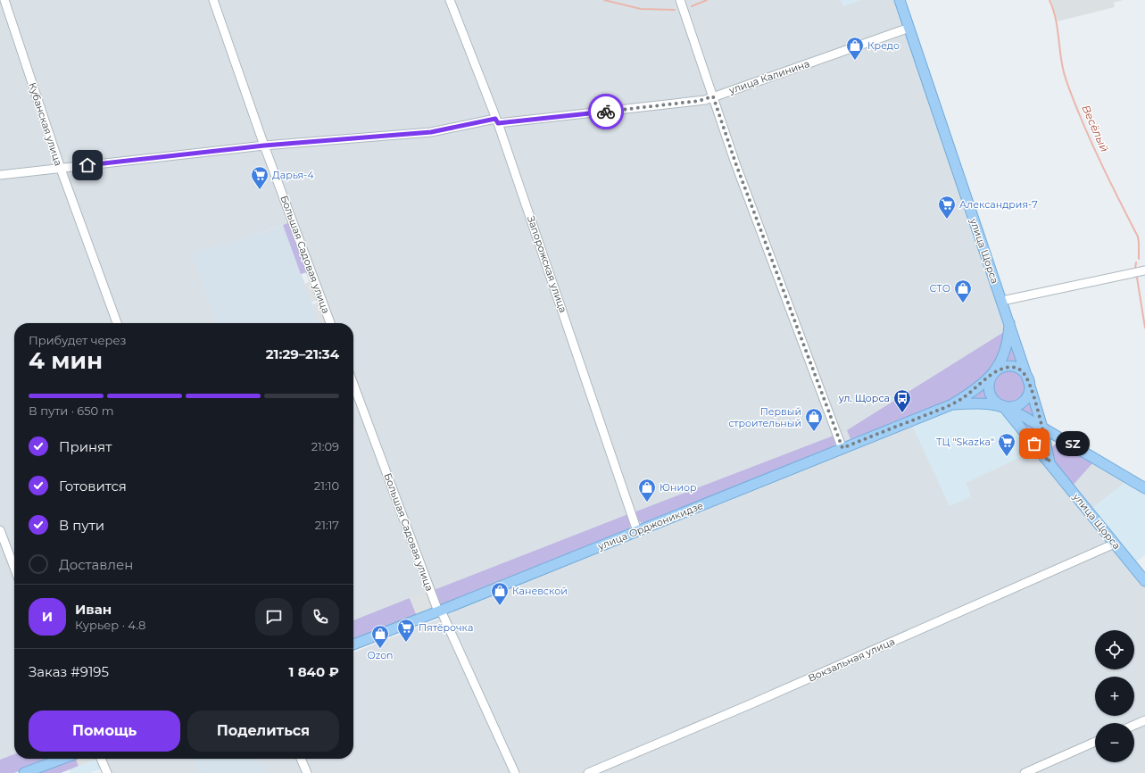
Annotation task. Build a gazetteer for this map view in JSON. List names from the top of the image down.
{
  "streets": {
    "main road": ["улица Щорса", "улица Орджоникидзе"],
    "street": [
      "улица Калинина",
      "Кубанская улица",
      "Большая Садовая улица",
      "Запорожская улица",
      "Вокзальная улица"
    ]
  },
  "crossings": [
    ["улица Калинина", "Кубанская улица"],
    ["улица Калинина", "улица Щорса"],
    ["улица Калинина", "Большая Садовая улица"],
    ["улица Калинина", "Запорожская улица"],
    ["улица Щорса", "Вокзальная улица"],
    ["Большая Садовая улица", "улица Орджоникидзе"],
    ["Запорожская улица", "улица Орджоникидзе"]
  ],
  "water": ["Весёлый"],
  "places": {
    "shop": [
      "Кредо",
      "СТО",
      "Первый строительный",
      "Юниор",
      "Каневской",
      "Ozon"
    ],
    "supermarket": [
      "Дарья-4",
      "Александрия-7",
      "ТЦ \"Skazka\"",
      "Пятёрочка"
    ],
    "bus stop": ["ул. Щорса"],
    "other": ["SZ"]
  },
  "page": {
    "heading": ["4 мин", "Прибудет через", "21:29–21:34"],
    "panel": [
      "Иван",
      "Курьер · 4.8",
      "Заказ #9195",
      "1 840 ₽"
    ],
    "bar": "В пути · 650 m",
    "list": [
      ["Принят", "21:09"],
      ["Готовится", "21:10"],
      ["В пути", "21:17"],
      "Доставлен"
    ],
    "bubble": "SZ",
    "round": "И",
    "map_buttons": ["+", "−"],
    "buttons": ["Помощь", "Поделиться"]
  }
}
